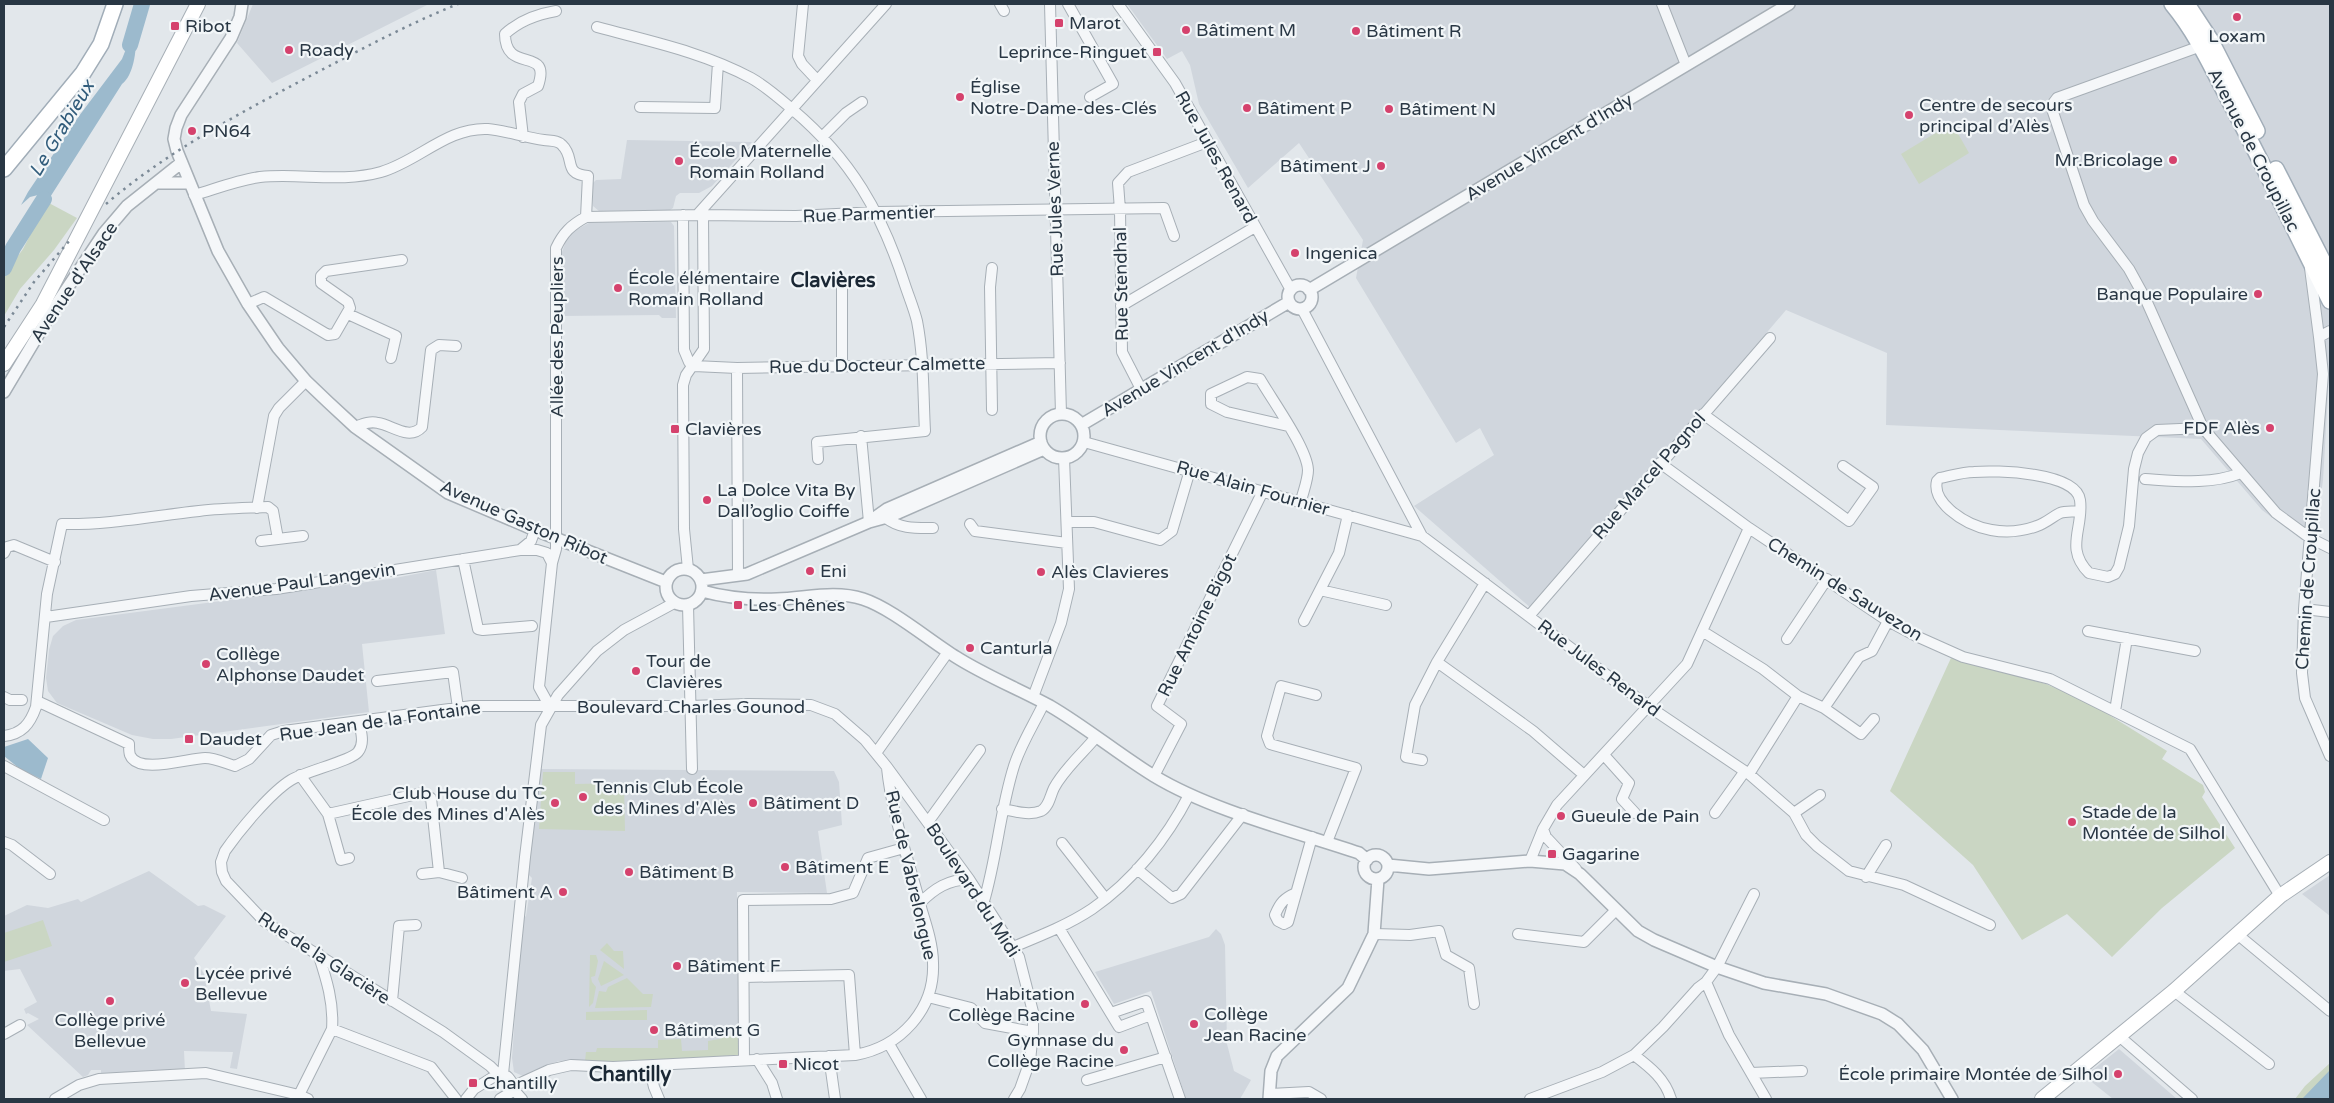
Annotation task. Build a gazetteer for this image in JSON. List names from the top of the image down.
{
  "streets": {
    "main road": ["Avenue de Croupillac"],
    "street": [
      "Avenue Vincent d'Indy",
      "Rue Jules Renard",
      "Rue Jules Verne",
      "Rue Parmentier",
      "Avenue d'Alsace",
      "Rue Stendhal",
      "Allée des Peupliers",
      "Rue du Docteur Calmette",
      "Rue Marcel Pagnol",
      "Rue Alain Fournier",
      "Avenue Gaston Ribot",
      "Chemin de Croupillac",
      "Avenue Paul Langevin",
      "Chemin de Sauvezon",
      "Rue Antoine Bigot",
      "Boulevard Charles Gounod",
      "Rue Jean de la Fontaine",
      "Rue de Vabrelongue",
      "Boulevard du Midi",
      "Rue de la Glacière"
    ]
  },
  "crossings": [
    ["Avenue Vincent d'Indy", "Rue Jules Renard"],
    ["Avenue Vincent d'Indy", "Rue Jules Verne"],
    ["Avenue Vincent d'Indy", "Rue Stendhal"],
    ["Avenue Vincent d'Indy", "Rue Alain Fournier"],
    ["Avenue de Croupillac", "Chemin de Croupillac"],
    ["Rue Jules Renard", "Rue Marcel Pagnol"],
    ["Rue Jules Renard", "Rue Alain Fournier"],
    ["Rue Jules Verne", "Rue Parmentier"],
    ["Rue Jules Verne", "Rue Stendhal"],
    ["Rue Jules Verne", "Rue du Docteur Calmette"],
    ["Rue Jules Verne", "Rue Alain Fournier"],
    ["Rue Parmentier", "Rue Stendhal"],
    ["Avenue d'Alsace", "Avenue Gaston Ribot"],
    ["Allée des Peupliers", "Avenue Gaston Ribot"],
    ["Allée des Peupliers", "Boulevard Charles Gounod"],
    ["Allée des Peupliers", "Rue Jean de la Fontaine"],
    ["Rue Marcel Pagnol", "Chemin de Sauvezon"],
    ["Rue Alain Fournier", "Rue Antoine Bigot"],
    ["Boulevard Charles Gounod", "Rue Jean de la Fontaine"],
    ["Boulevard Charles Gounod", "Boulevard du Midi"],
    ["Rue Jean de la Fontaine", "Rue de la Glacière"],
    ["Rue de Vabrelongue", "Boulevard du Midi"],
    ["Rue de Vabrelongue", "Rue de la Glacière"]
  ],
  "districts": ["Clavières", "Chantilly"],
  "water": ["Le Grabieux"],
  "places": {
    "other": [
      "Loxam",
      "Bâtiment M",
      "Bâtiment R",
      "Roady",
      "Église Notre-Dame-des-Clés",
      "Bâtiment P",
      "Bâtiment N",
      "Centre de secours principal d'Alès",
      "PN64",
      "Mr.Bricolage",
      "École Maternelle Romain Rolland",
      "Bâtiment J",
      "Ingenica",
      "École élémentaire Romain Rolland",
      "Banque Populaire",
      "FDF Alès",
      "La Dolce Vita By Dall’oglio Coiffe",
      "Eni",
      "Alès Clavieres",
      "Canturla",
      "Collège Alphonse Daudet",
      "Tour de Clavières",
      "Tennis Club École des Mines d'Alès",
      "Club House du TC École des Mines d'Alès",
      "Bâtiment D",
      "Gueule de Pain",
      "Stade de la Montée de Silhol",
      "Bâtiment E",
      "Bâtiment B",
      "Bâtiment A",
      "Bâtiment F",
      "Lycée privé Bellevue",
      "Collège privé Bellevue",
      "Habitation Collège Racine",
      "Collège Jean Racine",
      "Bâtiment G",
      "Gymnase du Collège Racine",
      "École primaire Montée de Silhol"
    ],
    "transit": [
      "Marot",
      "Ribot",
      "Leprince-Ringuet",
      "Clavières",
      "Les Chênes",
      "Daudet",
      "Gagarine",
      "Nicot",
      "Chantilly"
    ]
  }
}
